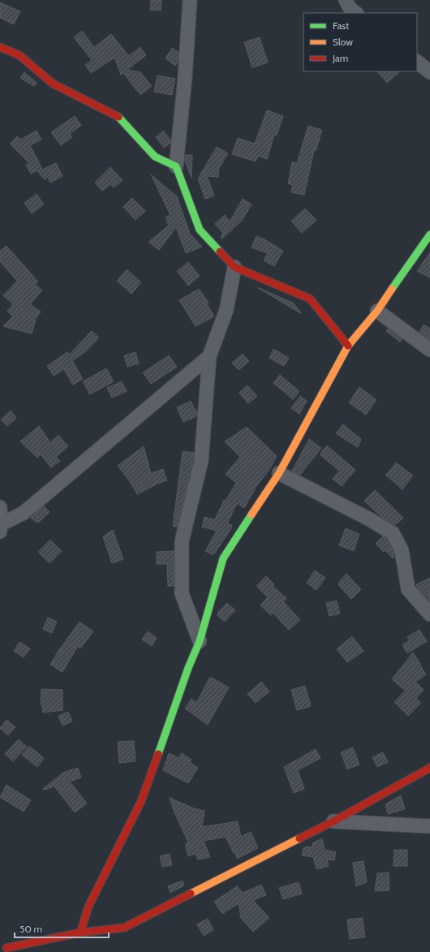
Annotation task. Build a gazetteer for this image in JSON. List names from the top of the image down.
{
  "legend": ["Fast", "Slow", "Jam"],
  "scale_bar": "50 m"
}
